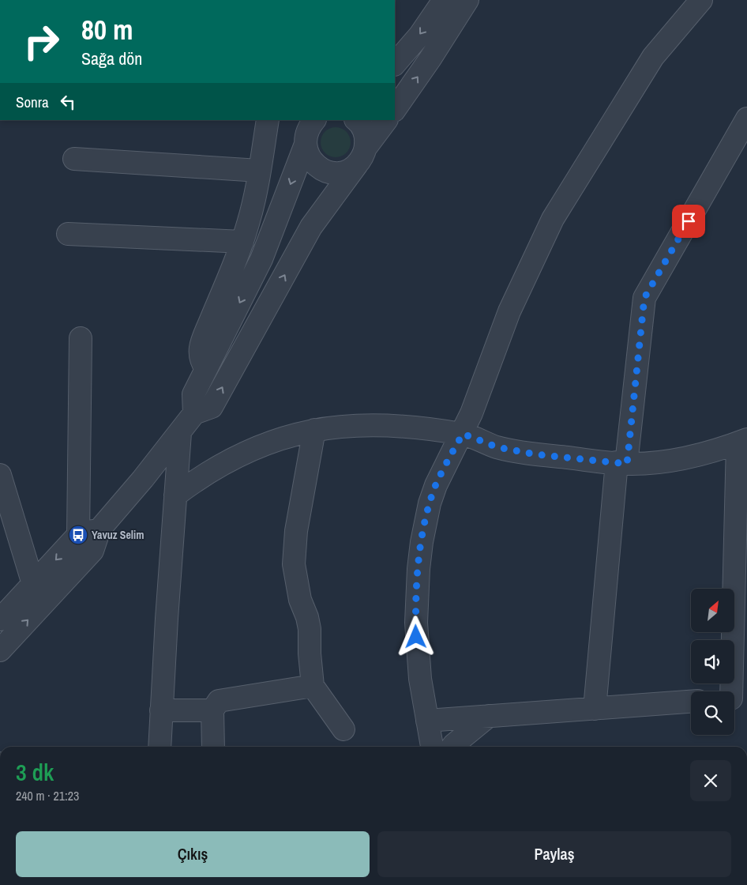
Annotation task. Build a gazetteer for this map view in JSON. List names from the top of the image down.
{
  "places": {
    "bus stop": ["Yavuz Selim"]
  },
  "north": "top right",
  "page": {
    "turn": ["80 m", "Sağa dön"],
    "then": "Sonra",
    "heading": ["3 dk", "240 m · 21:23"],
    "buttons": ["Çıkış", "Paylaş"]
  }
}
